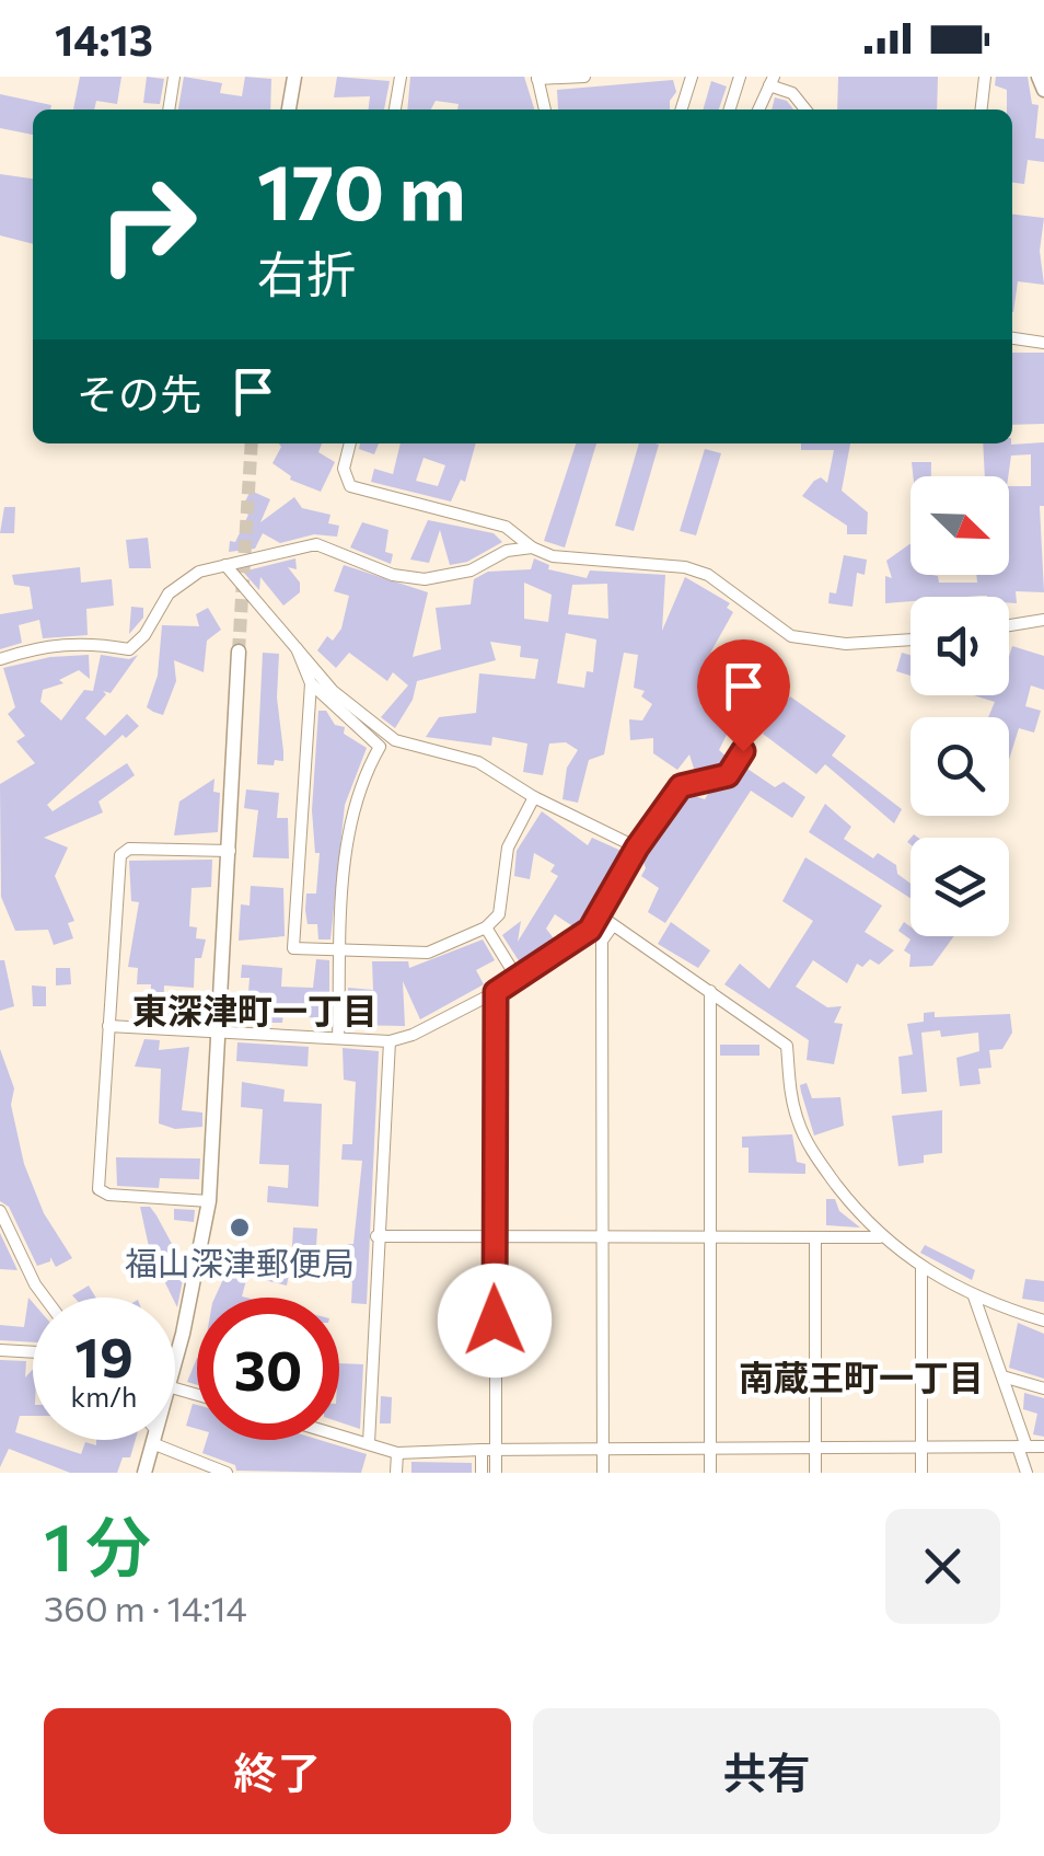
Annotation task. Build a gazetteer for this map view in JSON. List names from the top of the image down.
{
  "districts": ["東深津町一丁目", "南蔵王町一丁目"],
  "places": ["福山深津郵便局"],
  "north": "bottom right",
  "page": {
    "status": "14:13",
    "turn": ["170 m", "右折"],
    "then": "その先",
    "speed": "19 km/h",
    "limit": "30",
    "heading": ["1 分", "360 m · 14:14"],
    "buttons": ["終了", "共有"]
  }
}
